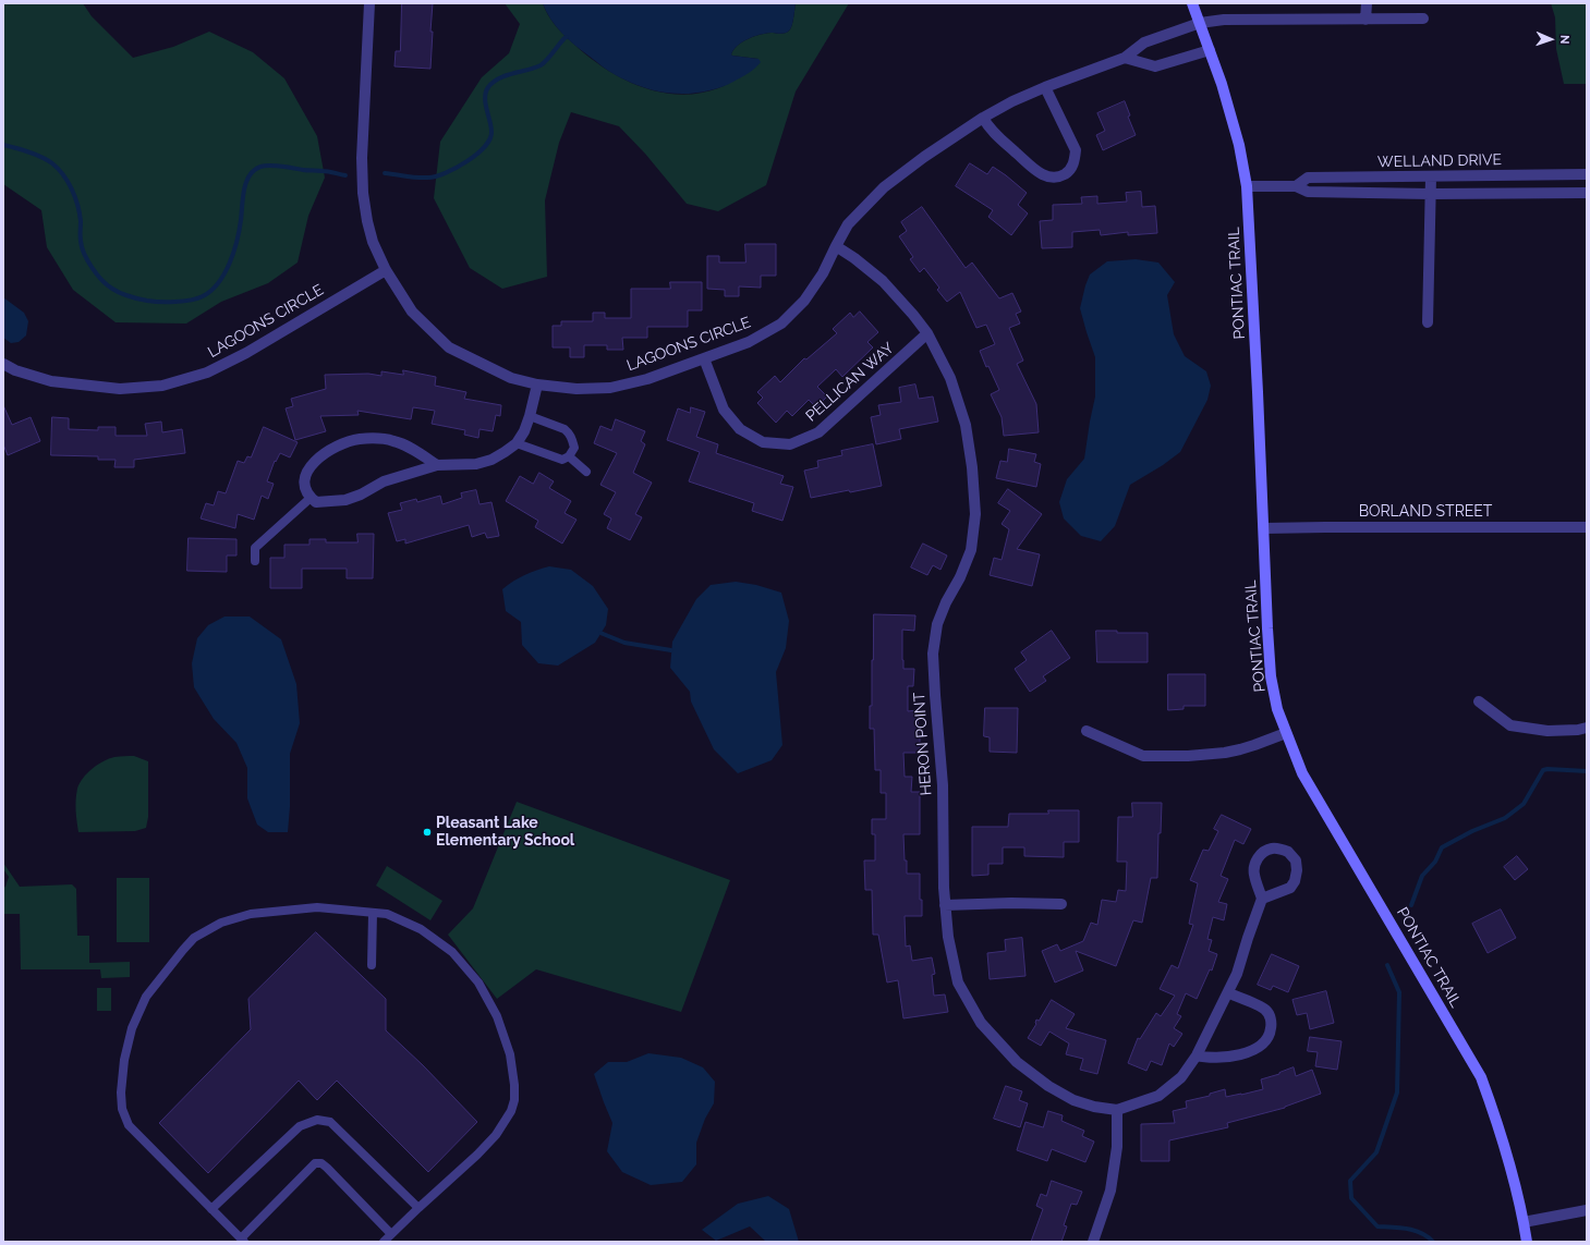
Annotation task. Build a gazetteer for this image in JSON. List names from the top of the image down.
{
  "streets": {
    "main road": ["PONTIAC TRAIL"],
    "street": [
      "WELLAND DRIVE",
      "LAGOONS CIRCLE",
      "PELLICAN WAY",
      "BORLAND STREET",
      "HERON POINT"
    ]
  },
  "crossings": [
    ["WELLAND DRIVE", "PONTIAC TRAIL"],
    ["PONTIAC TRAIL", "LAGOONS CIRCLE"],
    ["PONTIAC TRAIL", "BORLAND STREET"],
    ["LAGOONS CIRCLE", "PELLICAN WAY"],
    ["LAGOONS CIRCLE", "HERON POINT"],
    ["PELLICAN WAY", "HERON POINT"]
  ],
  "places": ["Pleasant Lake Elementary School"],
  "north": "right"
}
